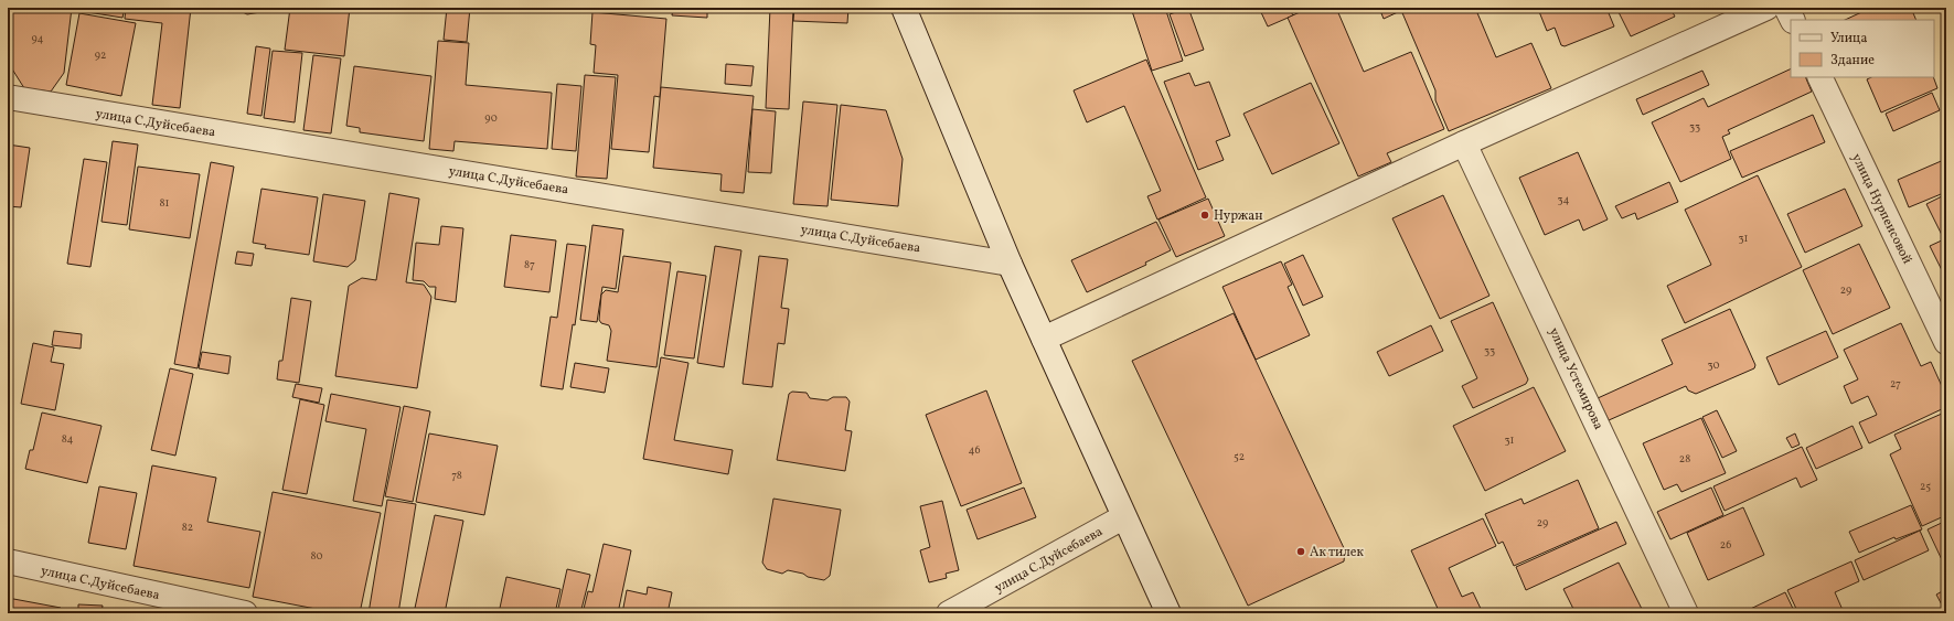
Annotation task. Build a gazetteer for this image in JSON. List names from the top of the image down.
{
  "streets": {
    "street": ["улица С.Дуйсебаева", "улица Нурпеисовой", "улица Устемирова"]
  },
  "places": ["Нуржан", "Ак тилек"],
  "house_numbers": [
    "94",
    "92",
    "90",
    "33",
    "34",
    "81",
    "31",
    "87",
    "29",
    "33",
    "30",
    "27",
    "84",
    "31",
    "46",
    "52",
    "28",
    "78",
    "25",
    "29",
    "82",
    "26",
    "80"
  ],
  "legend": ["Улица", "Здание"]
}
